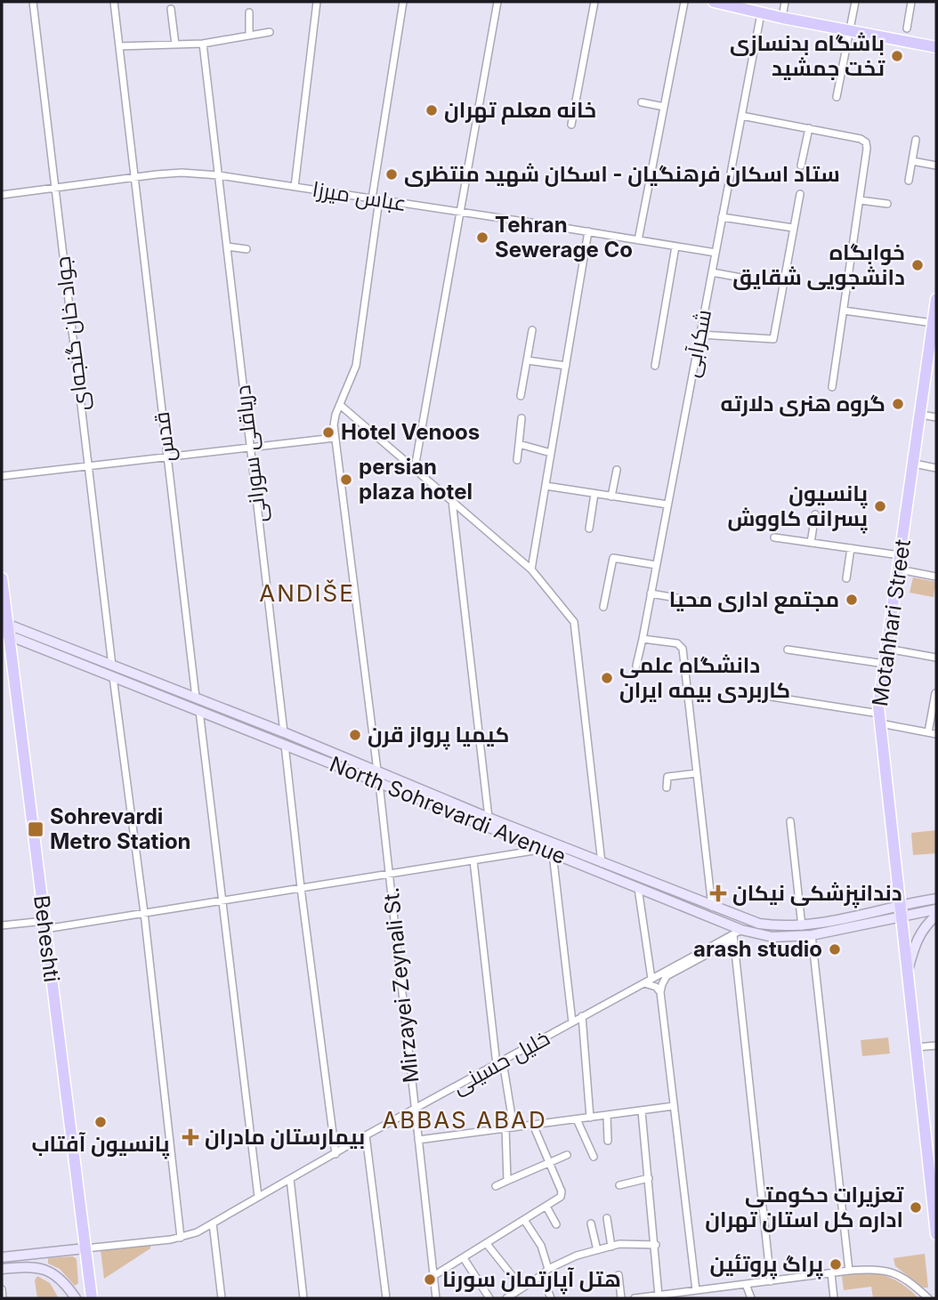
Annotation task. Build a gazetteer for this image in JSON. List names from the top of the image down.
{
  "streets": {
    "main road": ["Motahhari Street", "North Sohrevardi Avenue", "Beheshti"],
    "street": [
      "عباس میرزا",
      "جواد خان گنجه‌ای",
      "شکرآبی",
      "قدس",
      "دریاقلی سورانی",
      "Mirzayei Zeynali St.",
      "خلیل حسینی"
    ]
  },
  "crossings": [
    ["عباس میرزا", "جواد خان گنجه‌ای"],
    ["عباس میرزا", "شکرآبی"],
    ["عباس میرزا", "قدس"],
    ["عباس میرزا", "دریاقلی سورانی"],
    ["جواد خان گنجه‌ای", "North Sohrevardi Avenue"],
    ["قدس", "North Sohrevardi Avenue"],
    ["دریاقلی سورانی", "North Sohrevardi Avenue"],
    ["Motahhari Street", "North Sohrevardi Avenue"],
    ["North Sohrevardi Avenue", "Beheshti"],
    ["North Sohrevardi Avenue", "Mirzayei Zeynali St."],
    ["North Sohrevardi Avenue", "خلیل حسینی"],
    ["Beheshti", "خلیل حسینی"],
    ["Mirzayei Zeynali St.", "خلیل حسینی"]
  ],
  "districts": ["ANDIŠE", "ABBAS ABAD"],
  "places": {
    "other": [
      "باشگاه بدنسازى تخت جمشيد",
      "خانه معلم تهران",
      "ستاد اسکان فرهنگیان - اسکان شهید منتظری",
      "Tehran Sewerage Co",
      "خوابگاه دانشجویی شقایق",
      "گروه هنری دلارته",
      "Hotel Venoos",
      "persian plaza hotel",
      "پانسیون پسرانه کاووش",
      "مجتمع اداری محیا",
      "دانشگاه علمی کاربردی بیمه ایران",
      "کیمیا پرواز قرن",
      "arash studio",
      "پانسیون آفتاب",
      "تعزیرات حکومتی اداره کل استان تهران",
      "پراگ پروتئین",
      "هتل آپارتمان سورنا"
    ],
    "transit": ["Sohrevardi Metro Station"],
    "health": ["دندانپزشکی نیکان", "بیمارستان مادران"]
  }
}
